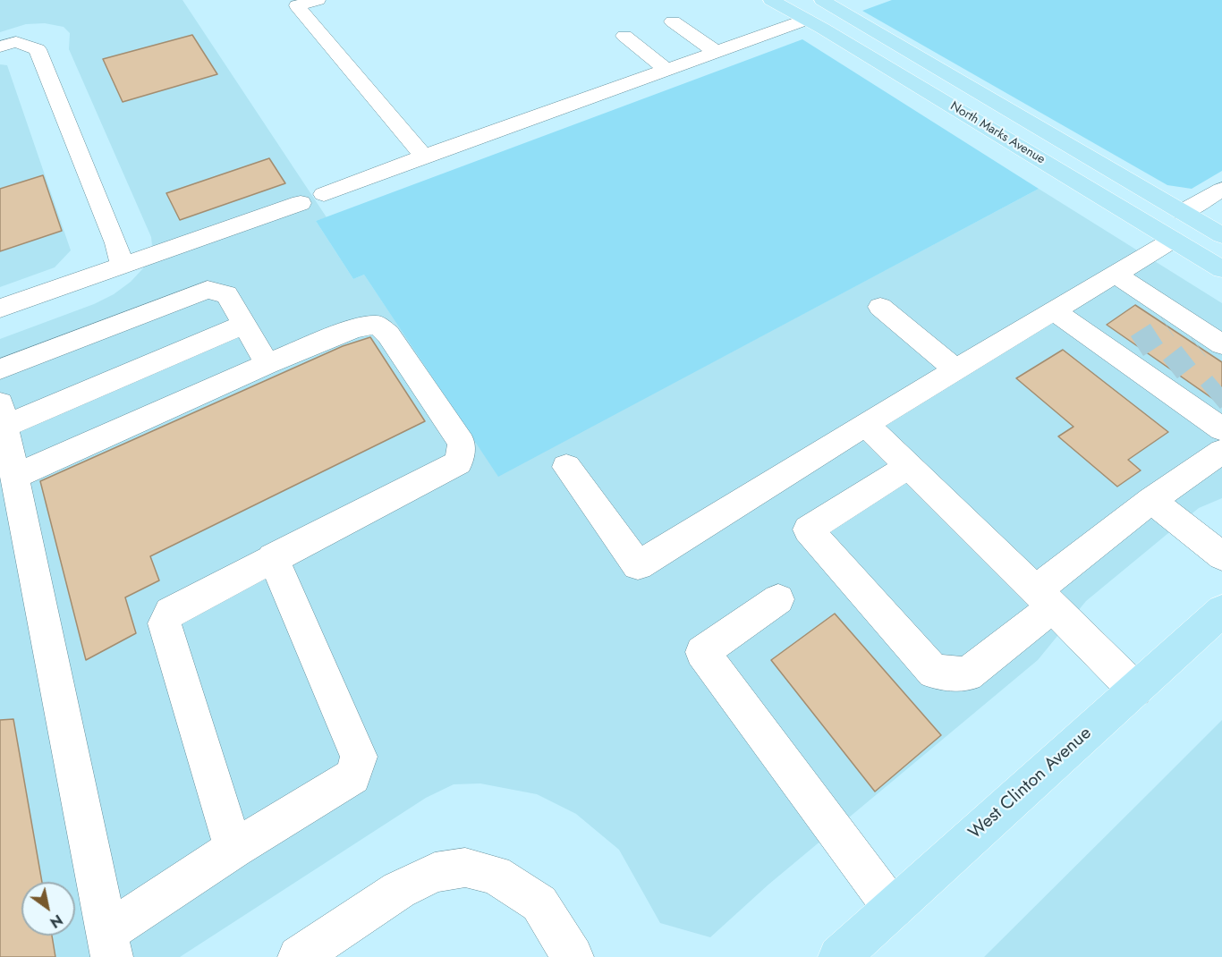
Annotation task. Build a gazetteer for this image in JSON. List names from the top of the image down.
{
  "streets": {
    "main road": ["North Marks Avenue", "West Clinton Avenue"]
  },
  "north": "bottom right"
}
